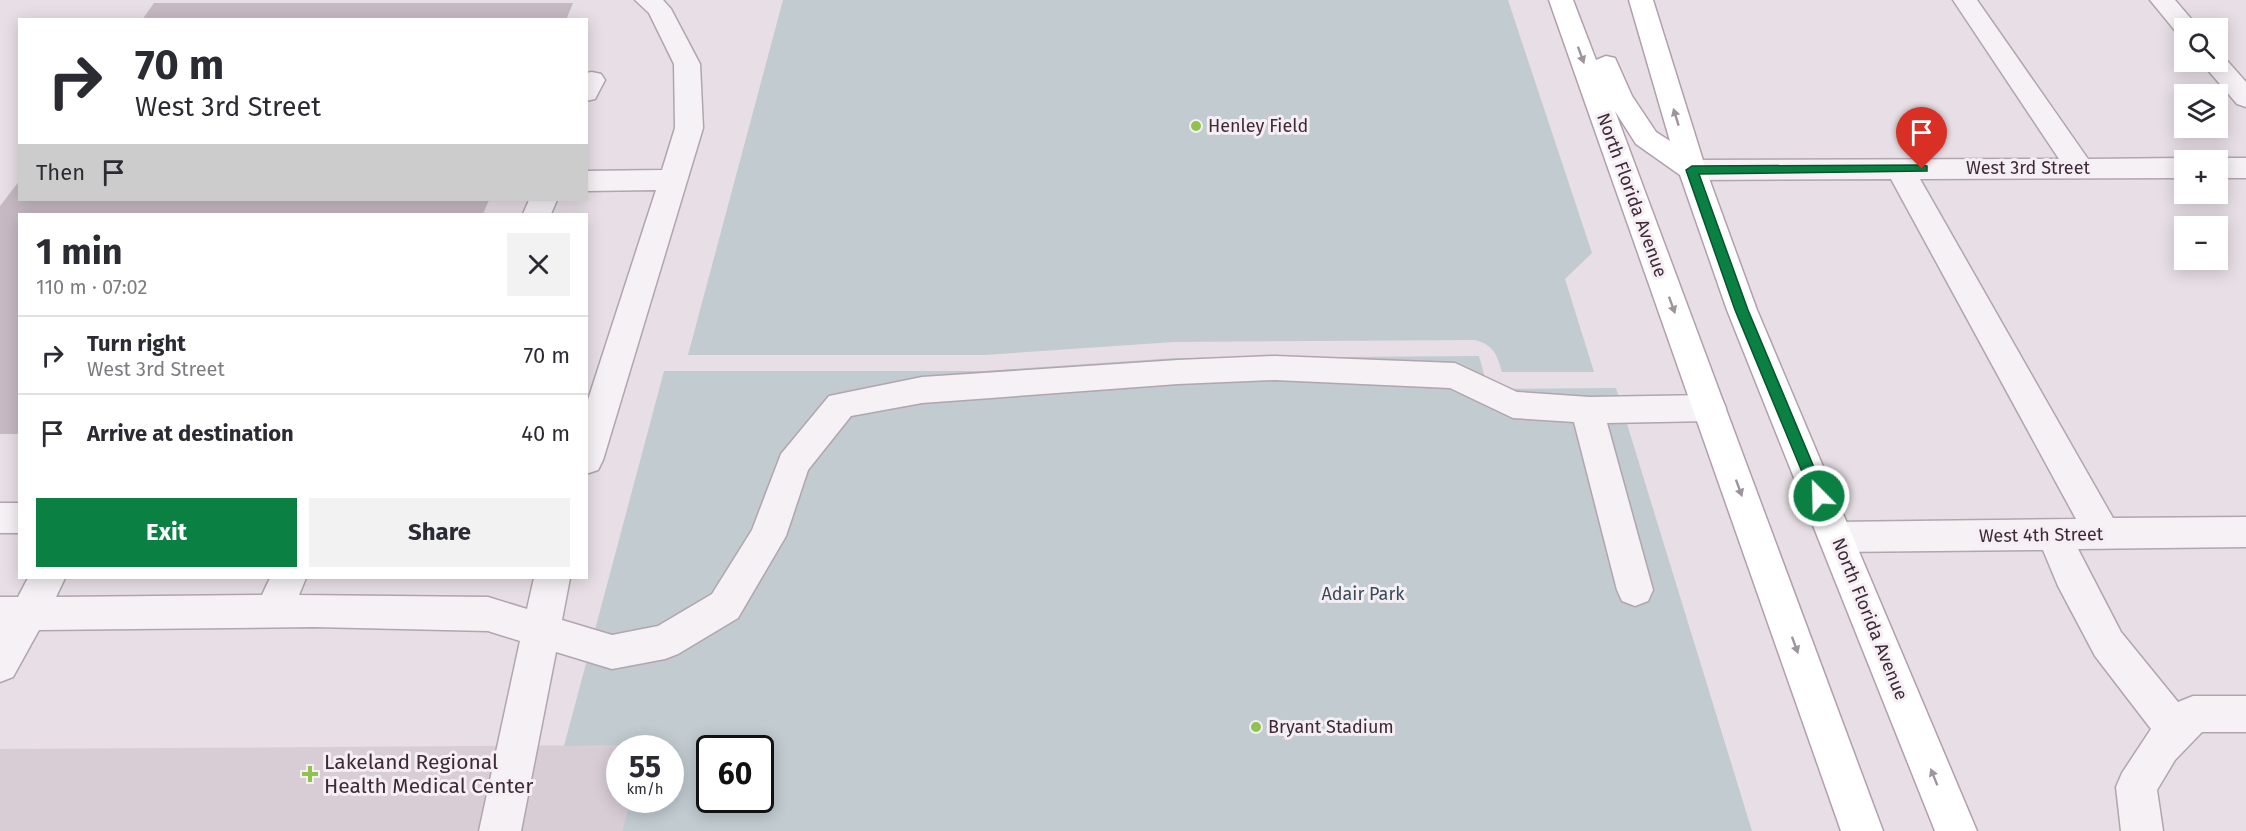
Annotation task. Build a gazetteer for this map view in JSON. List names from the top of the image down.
{
  "streets": {
    "main road": ["North Florida Avenue"],
    "street": ["West 3rd Street", "West 4th Street"]
  },
  "crossings": [
    ["West 3rd Street", "North Florida Avenue"],
    ["North Florida Avenue", "West 4th Street"]
  ],
  "parks": ["Adair Park"],
  "places": {
    "other": ["Henley Field", "Bryant Stadium"],
    "health": ["Lakeland Regional Health Medical Center"]
  },
  "page": {
    "map_buttons": ["+", "−"],
    "turn": ["70 m", "West 3rd Street"],
    "then": "Then",
    "heading": ["1 min", "110 m · 07:02"],
    "list": [
      {
        "name": "Turn right",
        "note": "West 3rd Street",
        "value": "70 m"
      },
      {
        "name": "Arrive at destination",
        "value": "40 m"
      }
    ],
    "buttons": ["Exit", "Share"],
    "speed": "55 km/h",
    "limit": "60"
  }
}
